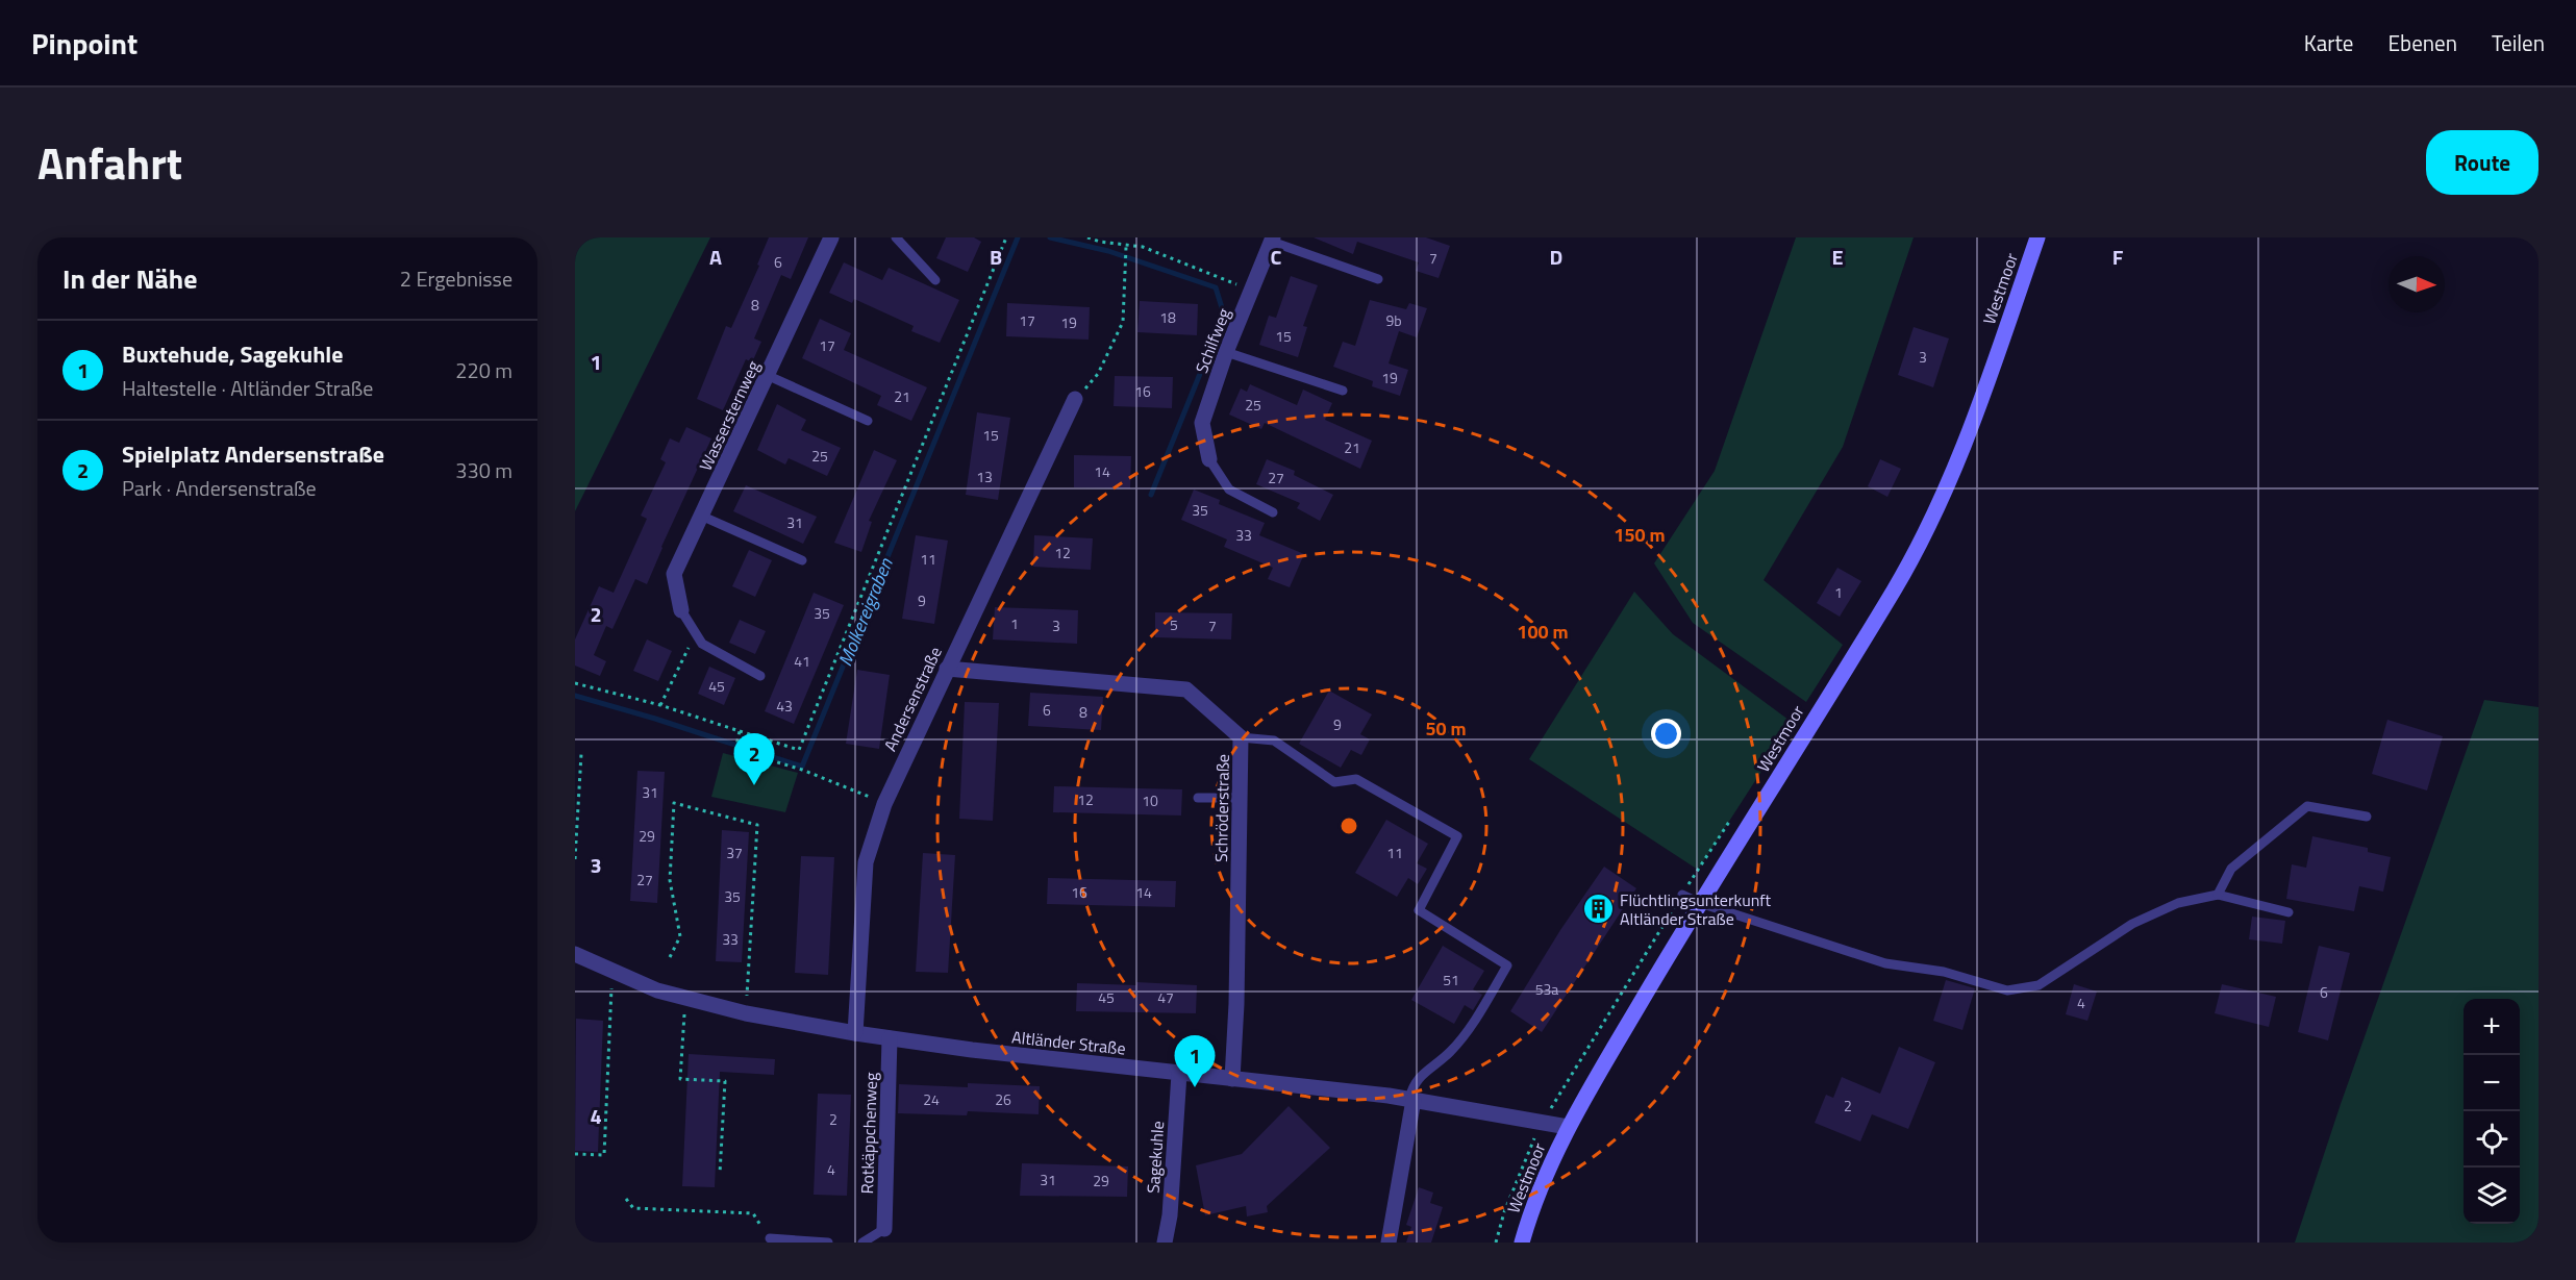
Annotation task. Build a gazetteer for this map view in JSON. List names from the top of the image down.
{
  "streets": {
    "street": [
      "Westmoor",
      "Schilfweg",
      "Wassersternweg",
      "Andersenstraße",
      "Schröderstraße",
      "Altländer Straße",
      "Rotkäppchenweg",
      "Sagekuhle"
    ]
  },
  "crossings": [
    ["Westmoor", "Altländer Straße"],
    ["Andersenstraße", "Schröderstraße"],
    ["Andersenstraße", "Altländer Straße"],
    ["Schröderstraße", "Altländer Straße"],
    ["Altländer Straße", "Rotkäppchenweg"],
    ["Altländer Straße", "Sagekuhle"]
  ],
  "water": ["Molkereigraben"],
  "places": {
    "building": ["Flüchtlingsunterkunft Altländer Straße"]
  },
  "house_numbers": [
    "7",
    "6",
    "8",
    "18",
    "17",
    "9b",
    "19",
    "15",
    "17",
    "3",
    "19",
    "16",
    "21",
    "25",
    "15",
    "21",
    "25",
    "14",
    "13",
    "27",
    "35",
    "31",
    "33",
    "12",
    "11",
    "1",
    "9",
    "35",
    "1",
    "5",
    "3",
    "7",
    "41",
    "45",
    "43",
    "6",
    "8",
    "9",
    "31",
    "12",
    "10",
    "29",
    "37",
    "11",
    "27",
    "16",
    "14",
    "35",
    "33",
    "51",
    "53a",
    "6",
    "45",
    "47",
    "4",
    "24",
    "26",
    "2",
    "2",
    "4",
    "31",
    "29"
  ],
  "north": "right",
  "page": {
    "header": "Pinpoint",
    "nav": ["Karte", "Ebenen", "Teilen"],
    "title": "Anfahrt",
    "buttons": "Route",
    "heading": ["In der Nähe", "2 Ergebnisse"],
    "list": [
      {
        "mark": "1",
        "name": "Buxtehude, Sagekuhle",
        "note": "Haltestelle · Altländer Straße",
        "value": "220 m"
      },
      {
        "mark": "2",
        "name": "Spielplatz Andersenstraße",
        "note": "Park · Andersenstraße",
        "value": "330 m"
      }
    ],
    "pins": ["2", "1"],
    "map_buttons": ["+", "−"]
  },
  "grid": {
    "columns": [
      "A",
      "B",
      "C",
      "D",
      "E",
      "F"
    ],
    "rows": [
      "1",
      "2",
      "3",
      "4"
    ]
  },
  "rings": ["150 m", "100 m", "50 m"]
}
